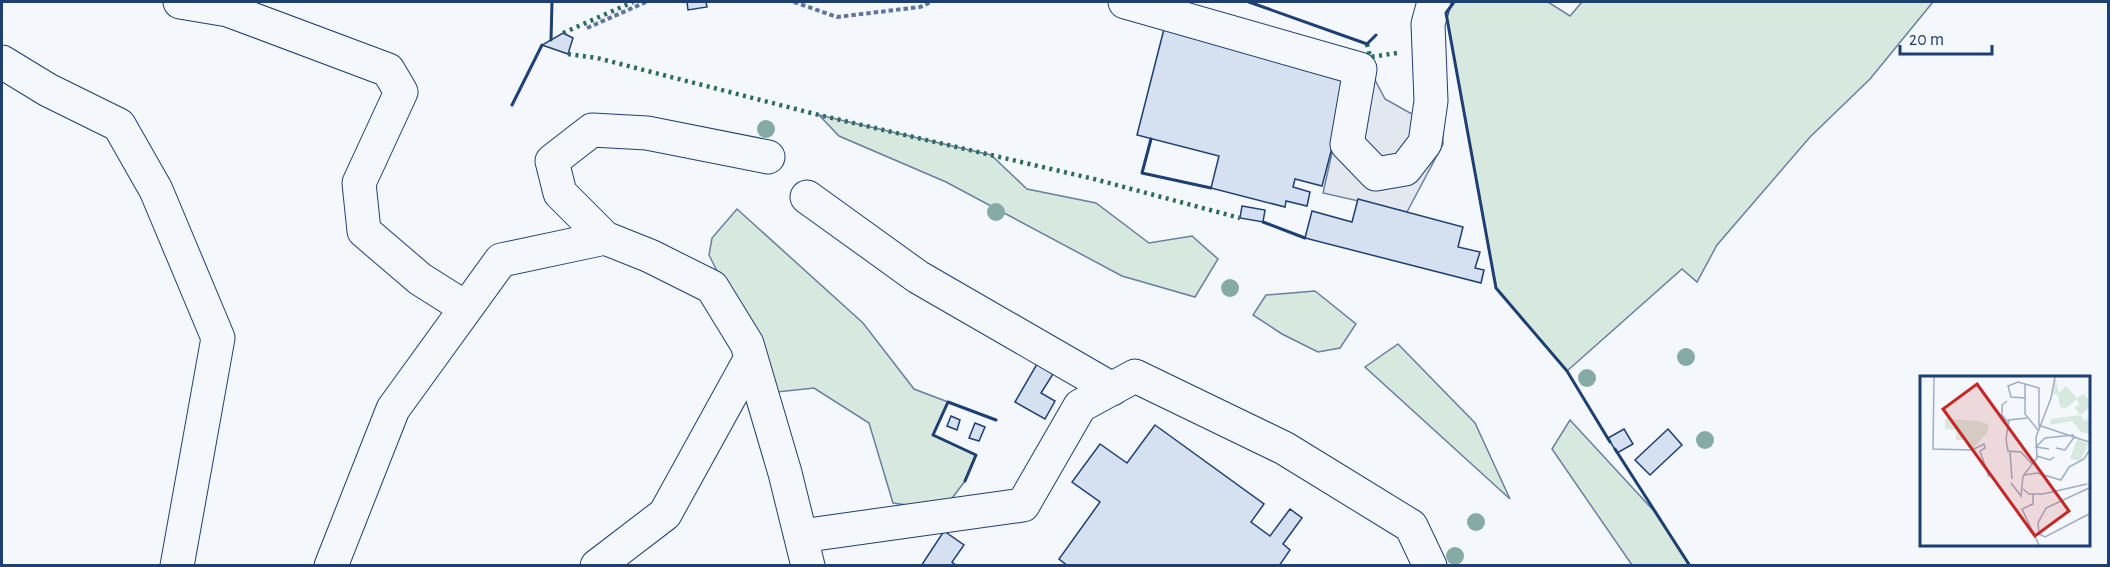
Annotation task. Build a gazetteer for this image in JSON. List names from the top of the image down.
{
  "scale_bar": "20 m"
}
